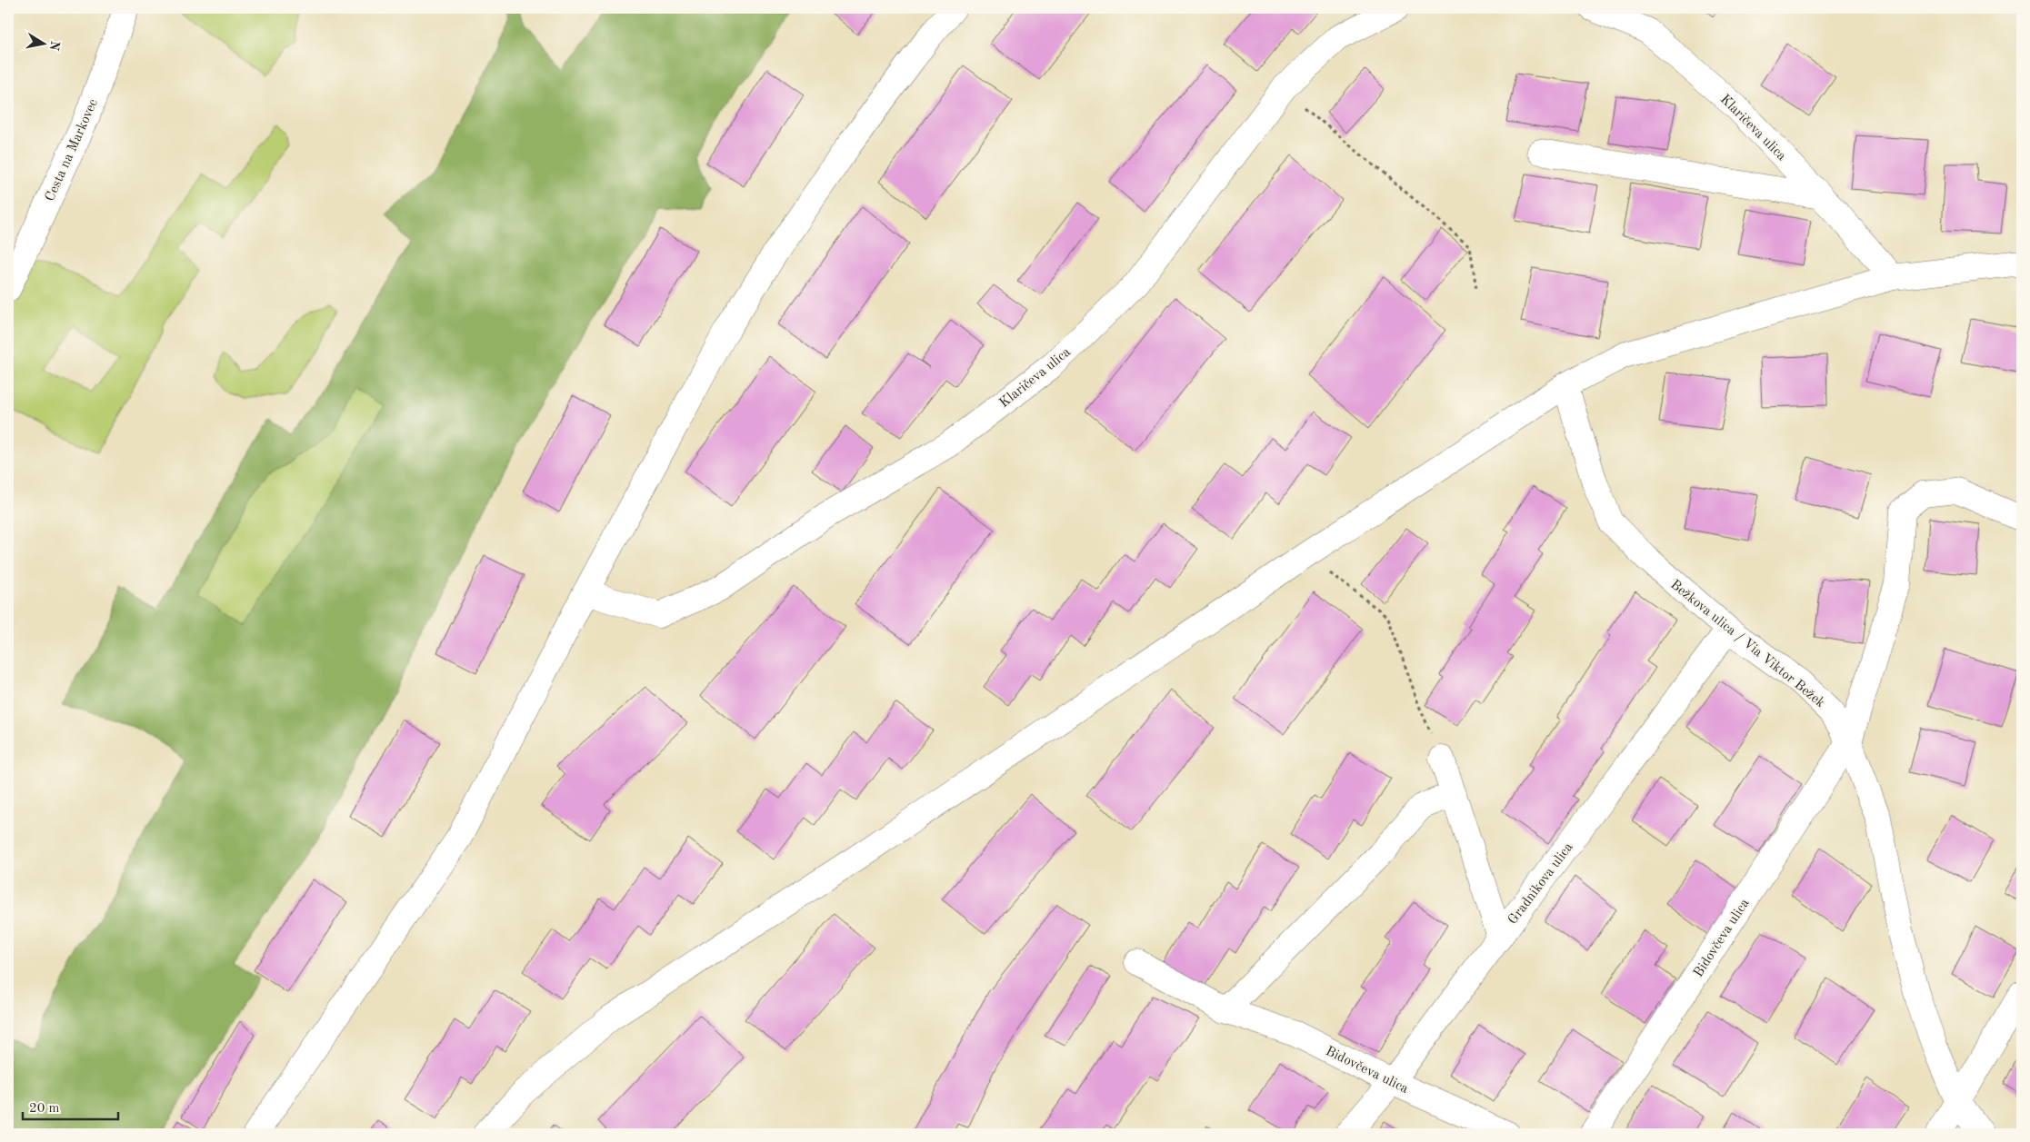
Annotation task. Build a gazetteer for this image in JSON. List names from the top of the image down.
{
  "streets": {
    "street": [
      "Klaričeva ulica",
      "Cesta na Markovec",
      "Bežkova ulica / Via Viktor Bežek",
      "Gradnikova ulica",
      "Bidovčeva ulica"
    ]
  },
  "crossings": [
    ["Bežkova ulica / Via Viktor Bežek", "Gradnikova ulica"],
    ["Bežkova ulica / Via Viktor Bežek", "Bidovčeva ulica"],
    ["Gradnikova ulica", "Bidovčeva ulica"]
  ],
  "scale_bar": "20 m",
  "north": "right"
}
